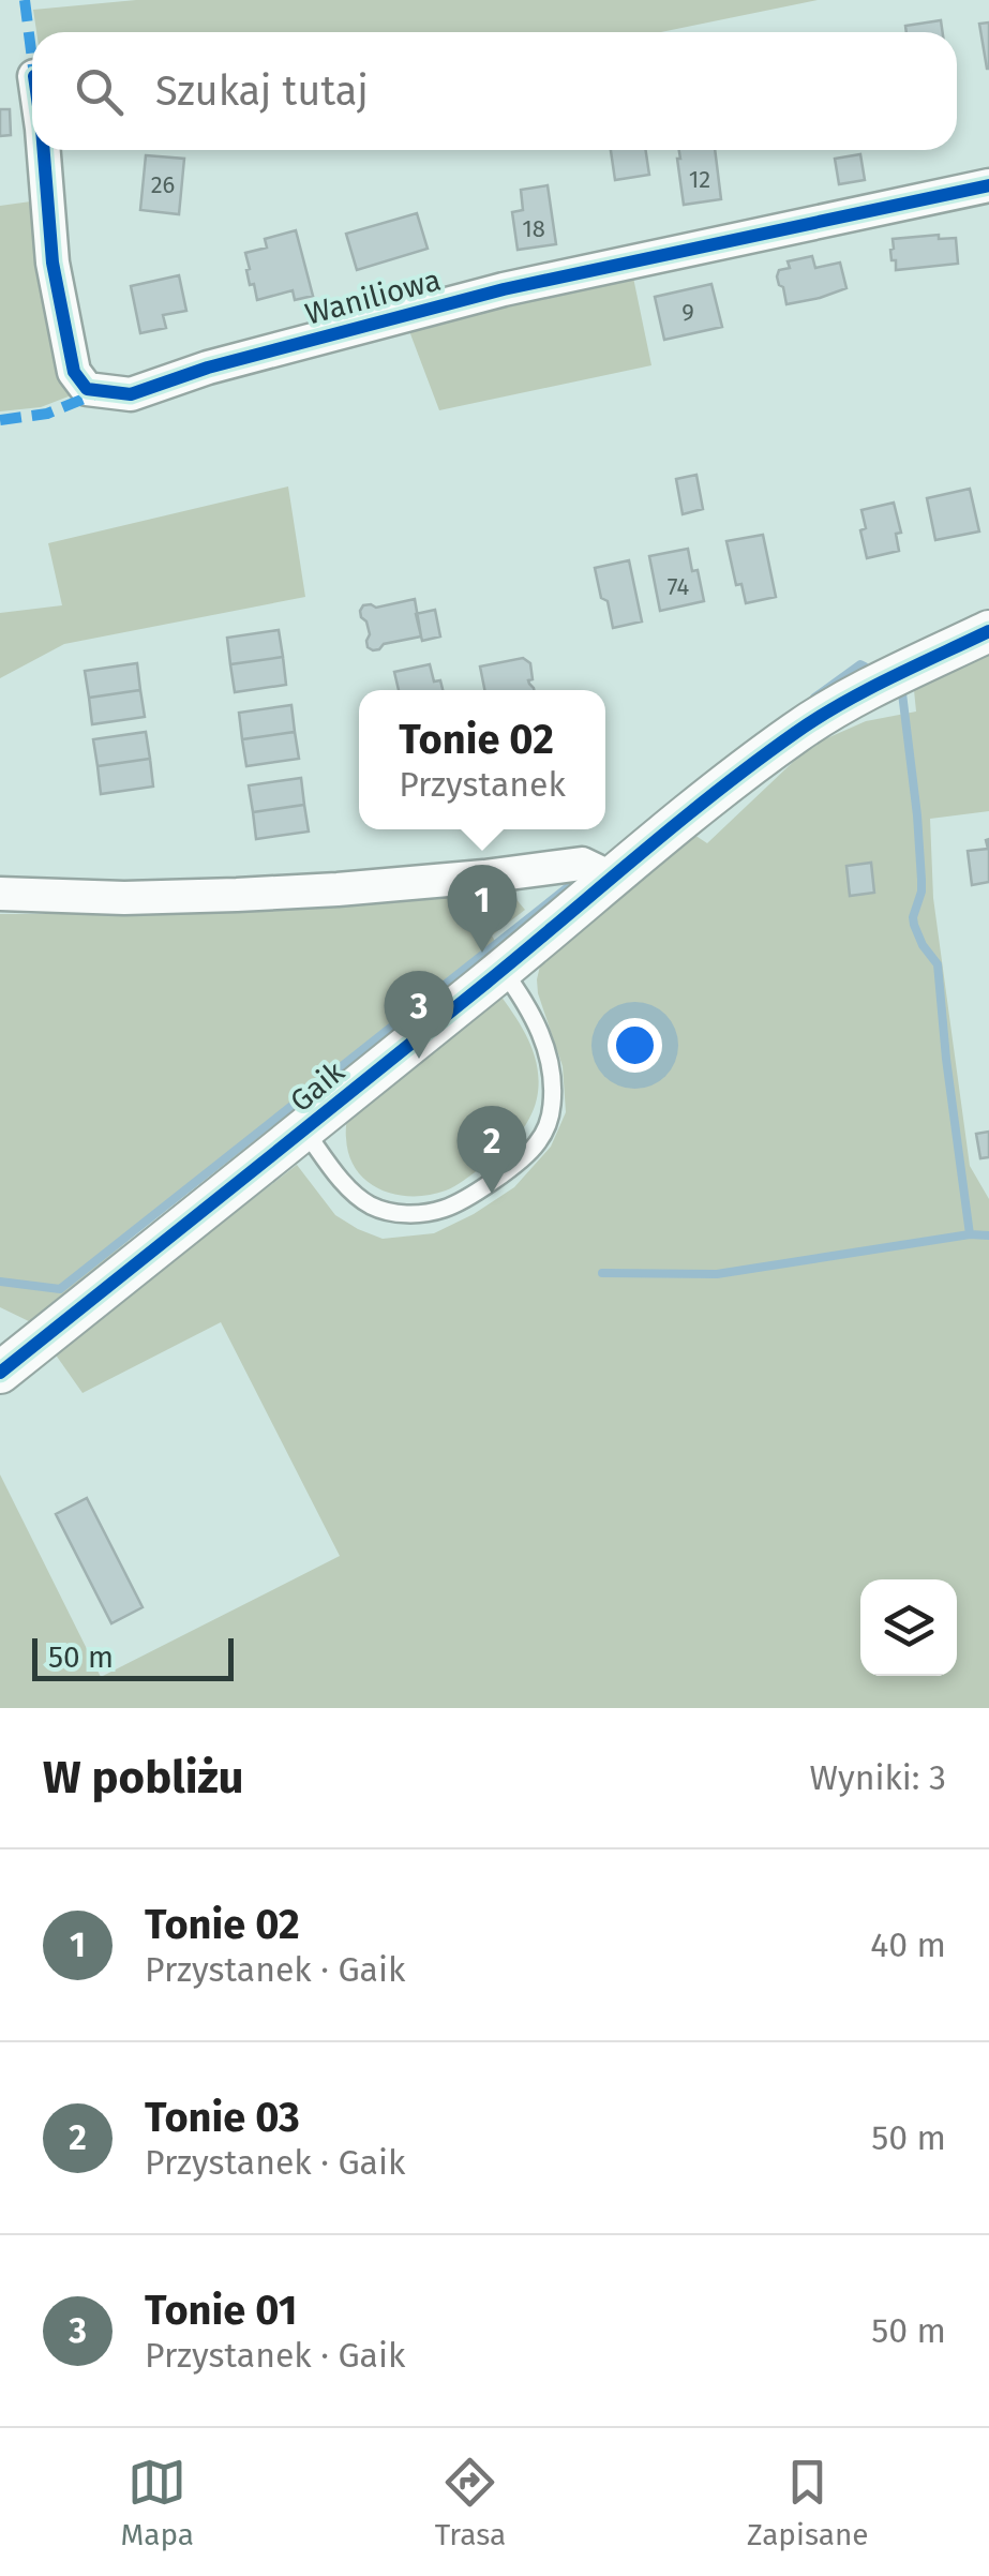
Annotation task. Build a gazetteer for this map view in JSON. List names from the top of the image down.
{
  "streets": {
    "street": ["Waniliowa", "Gaik"]
  },
  "house_numbers": [
    "12",
    "26",
    "18",
    "9",
    "74"
  ],
  "scale_bar": "50 m",
  "page": {
    "search": "Szukaj tutaj",
    "popup": ["Tonie 02", "Przystanek"],
    "pins": ["1", "3", "2"],
    "scale": "50 m",
    "heading": ["W pobliżu", "Wyniki: 3"],
    "list": [
      {
        "mark": "1",
        "name": "Tonie 02",
        "note": "Przystanek · Gaik",
        "value": "40 m"
      },
      {
        "mark": "2",
        "name": "Tonie 03",
        "note": "Przystanek · Gaik",
        "value": "50 m"
      },
      {
        "mark": "3",
        "name": "Tonie 01",
        "note": "Przystanek · Gaik",
        "value": "50 m"
      }
    ],
    "nav": ["Mapa", "Trasa", "Zapisane"]
  }
}
